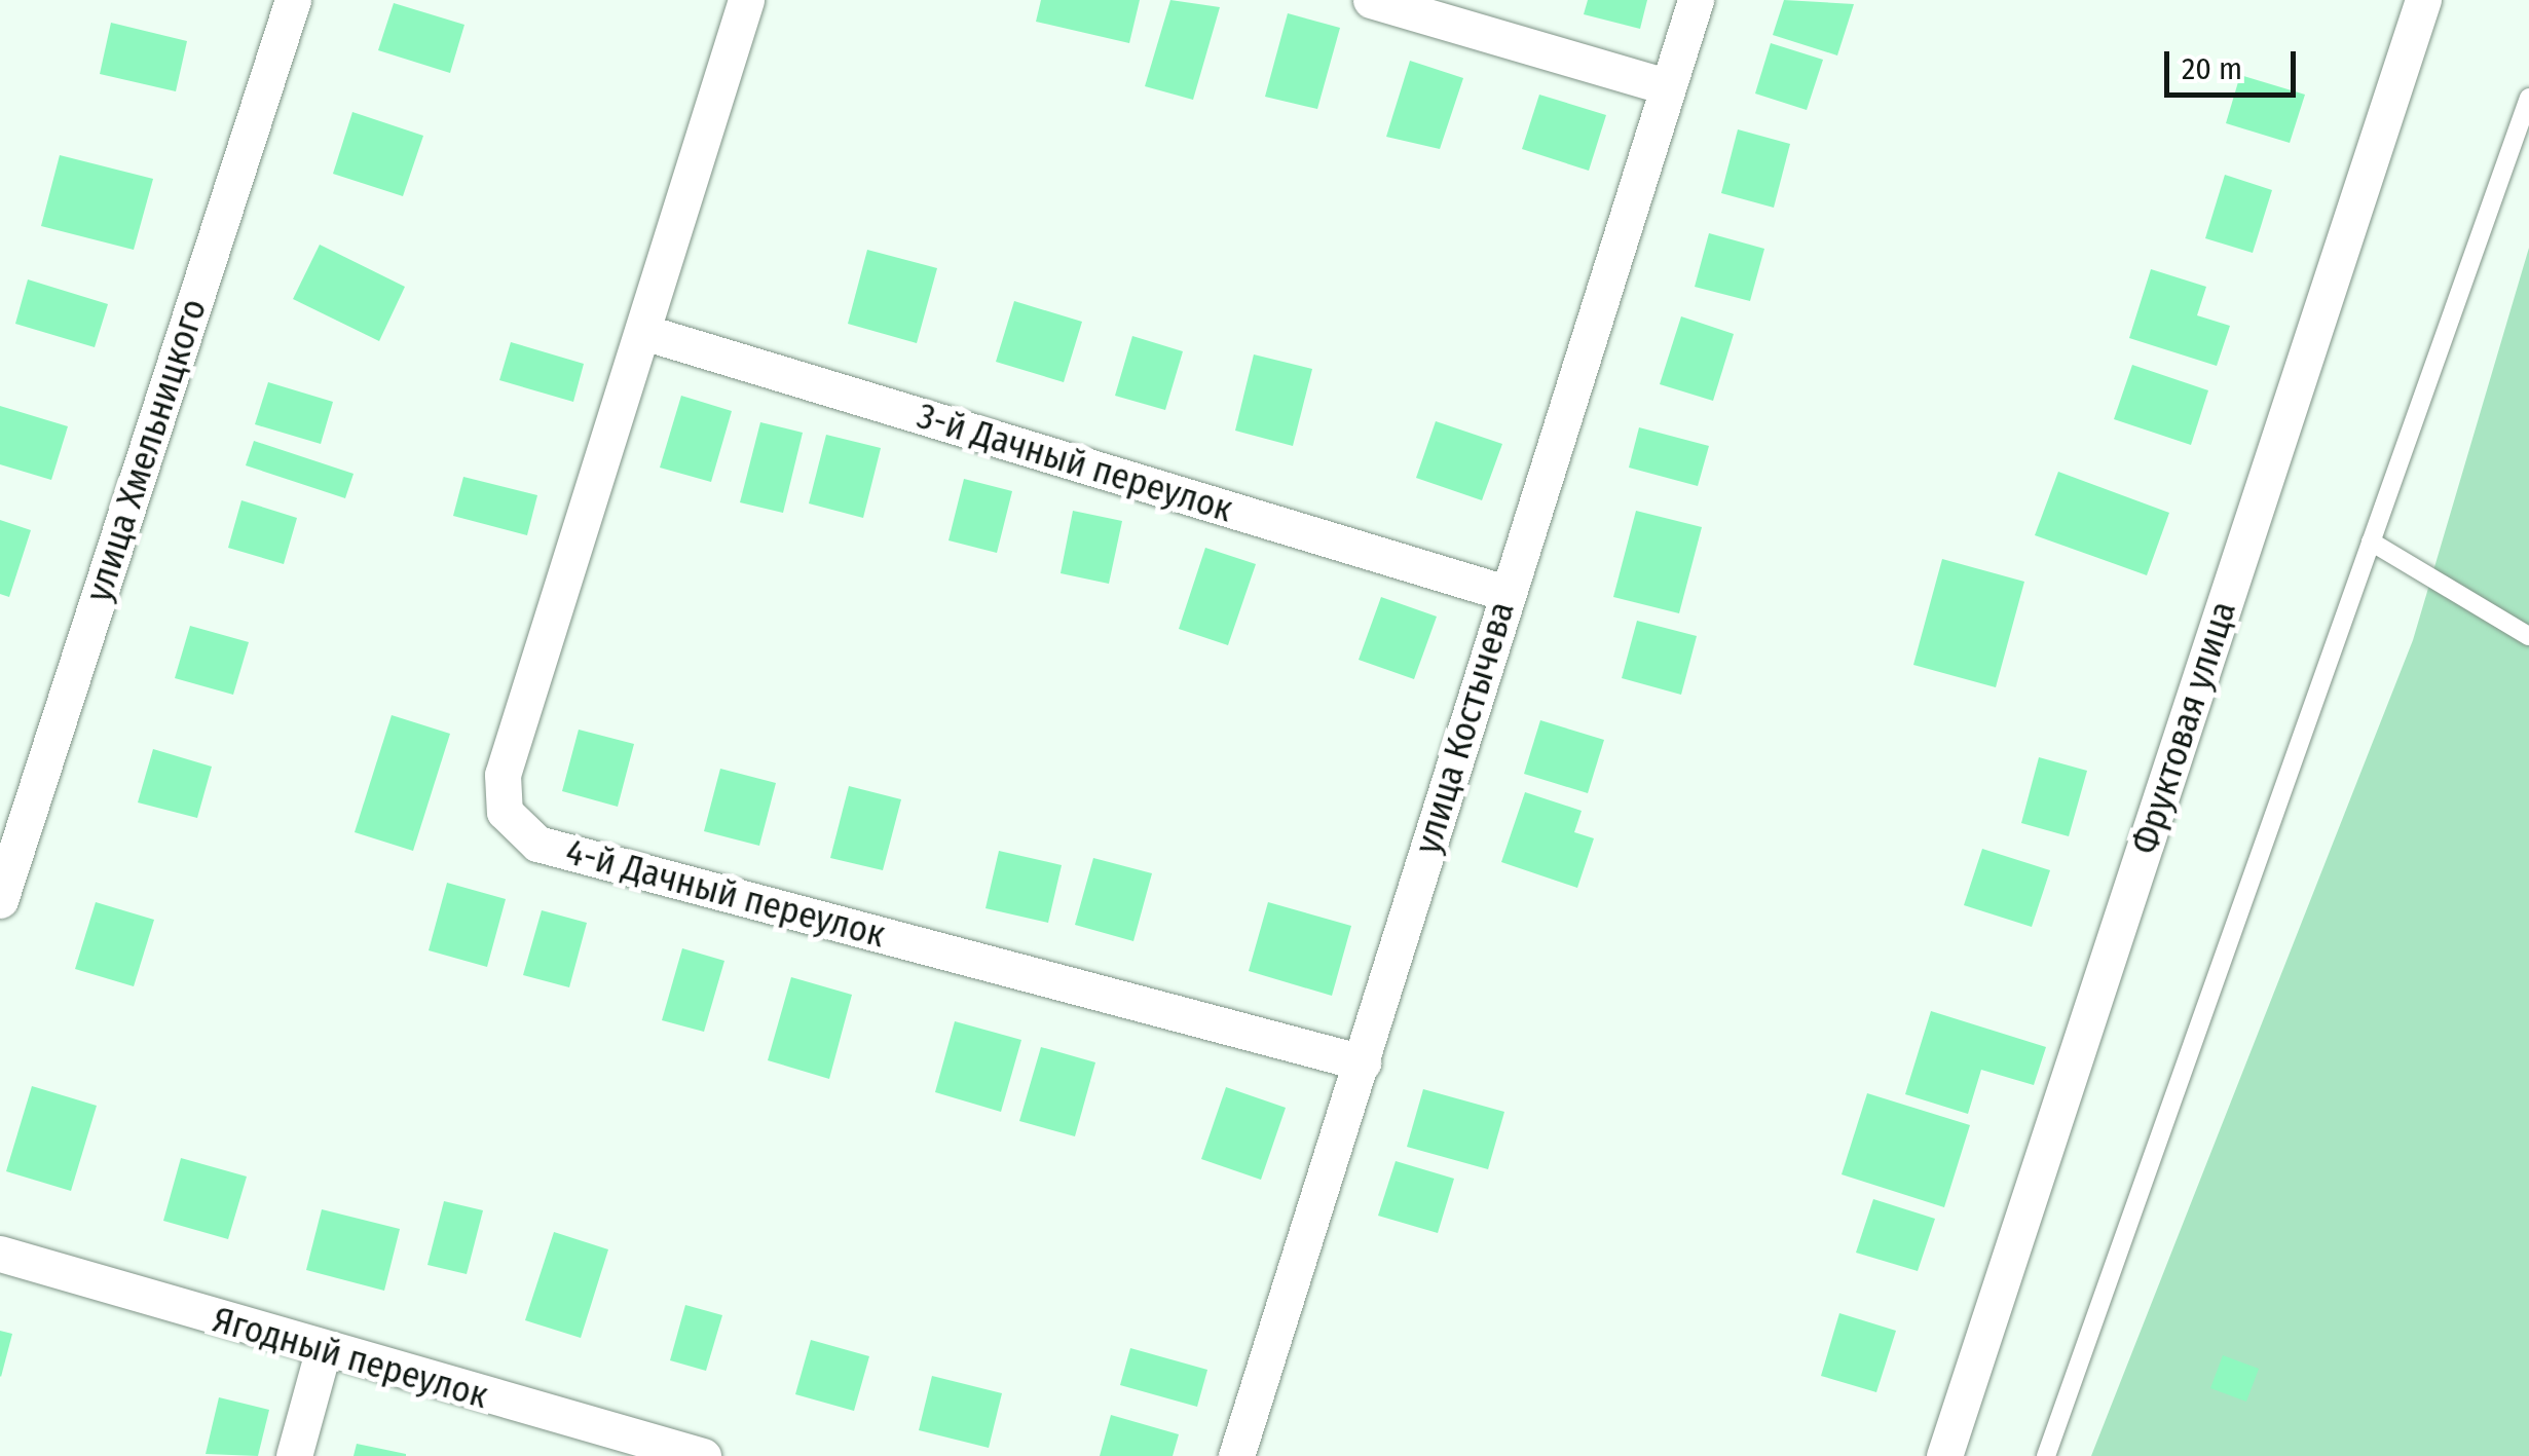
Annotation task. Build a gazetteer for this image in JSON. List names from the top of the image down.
{
  "streets": {
    "street": [
      "улица Хмельницкого",
      "3-й Дачный переулок",
      "улица Костычева",
      "Фруктовая улица",
      "4-й Дачный переулок",
      "Ягодный переулок"
    ]
  },
  "crossings": [
    ["3-й Дачный переулок", "улица Костычева"],
    ["3-й Дачный переулок", "4-й Дачный переулок"],
    ["улица Костычева", "4-й Дачный переулок"]
  ],
  "scale_bar": "20 m"
}
